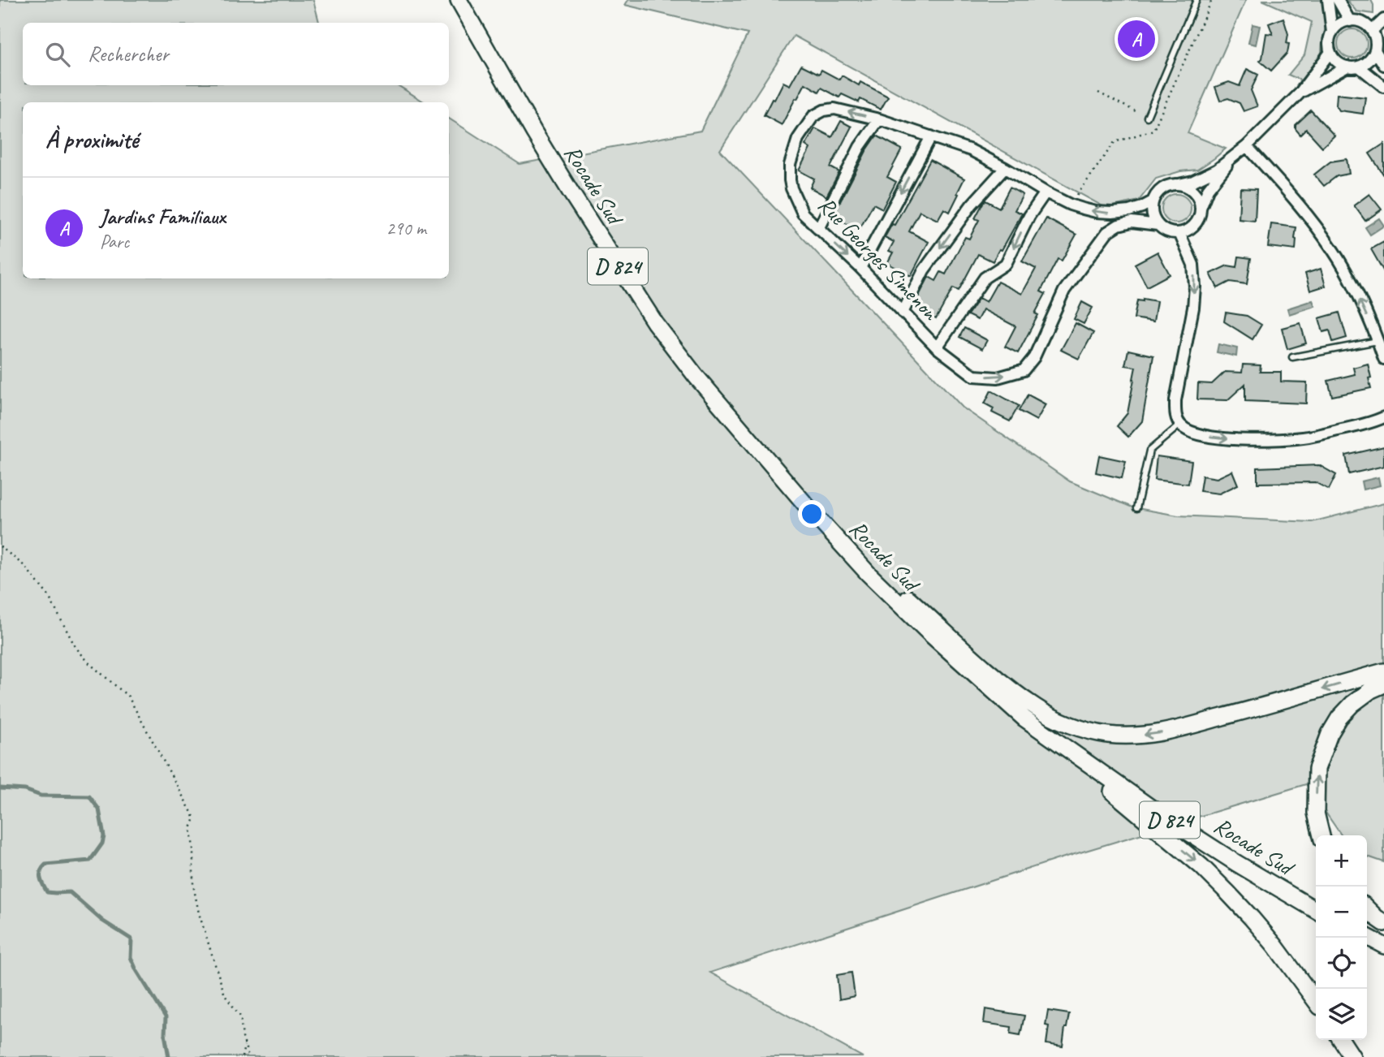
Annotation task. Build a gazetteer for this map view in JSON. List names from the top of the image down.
{
  "streets": {
    "main road": ["Rocade Sud", "D 824"],
    "street": ["Rue Georges Simenon"]
  },
  "page": {
    "pins": "A",
    "search": "Rechercher",
    "heading": "À proximité",
    "list": [
      {
        "mark": "A",
        "name": "Jardins Familiaux",
        "note": "Parc",
        "value": "290 m"
      }
    ],
    "map_buttons": ["+", "−"]
  }
}
